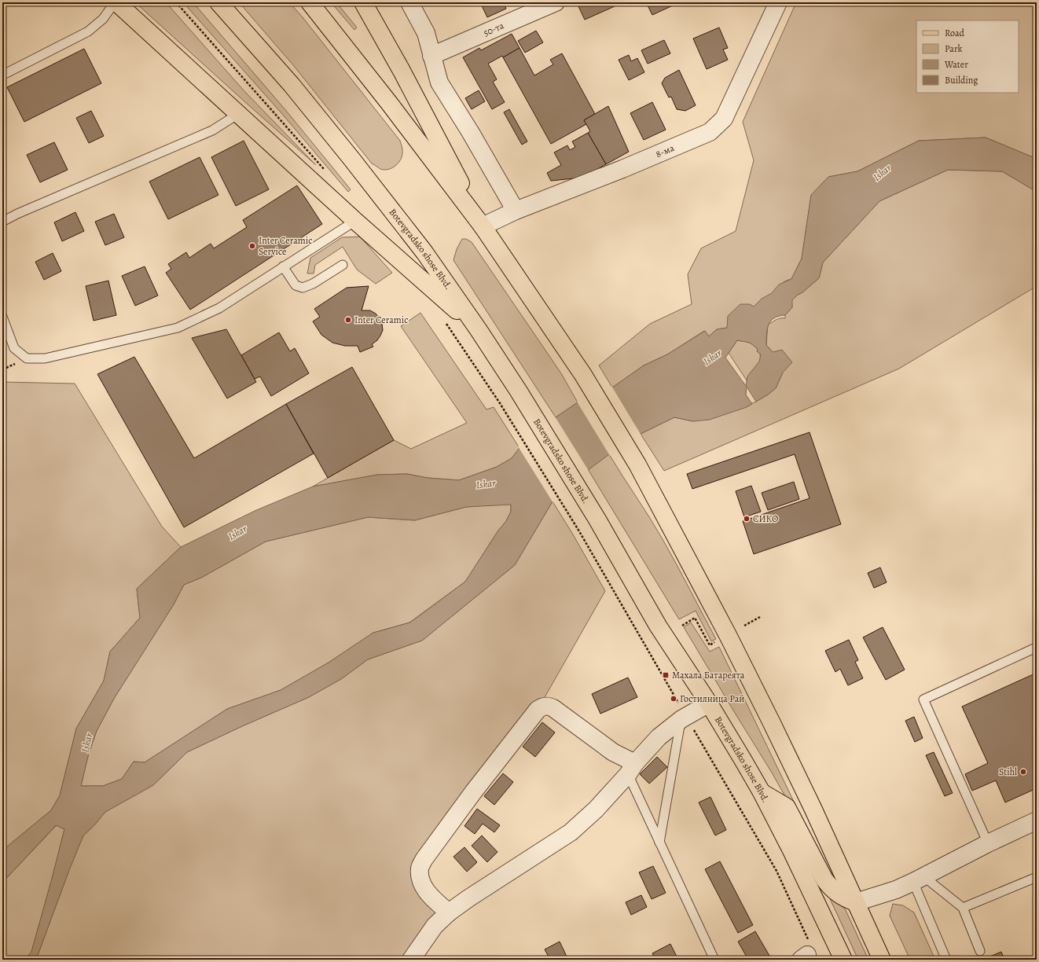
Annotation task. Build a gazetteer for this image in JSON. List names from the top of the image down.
{
  "streets": {
    "main road": ["Botevgradsko shose Blvd."],
    "street": ["50-та", "8-ма"]
  },
  "water": ["Iskar"],
  "places": {
    "other": [
      "Inter Ceramic Service",
      "Inter Ceramic",
      "СИКО",
      "Гостилница Рай",
      "Stihl"
    ],
    "transit": ["Махала Батареята"]
  },
  "legend": [
    "Road",
    "Park",
    "Water",
    "Building"
  ]
}
